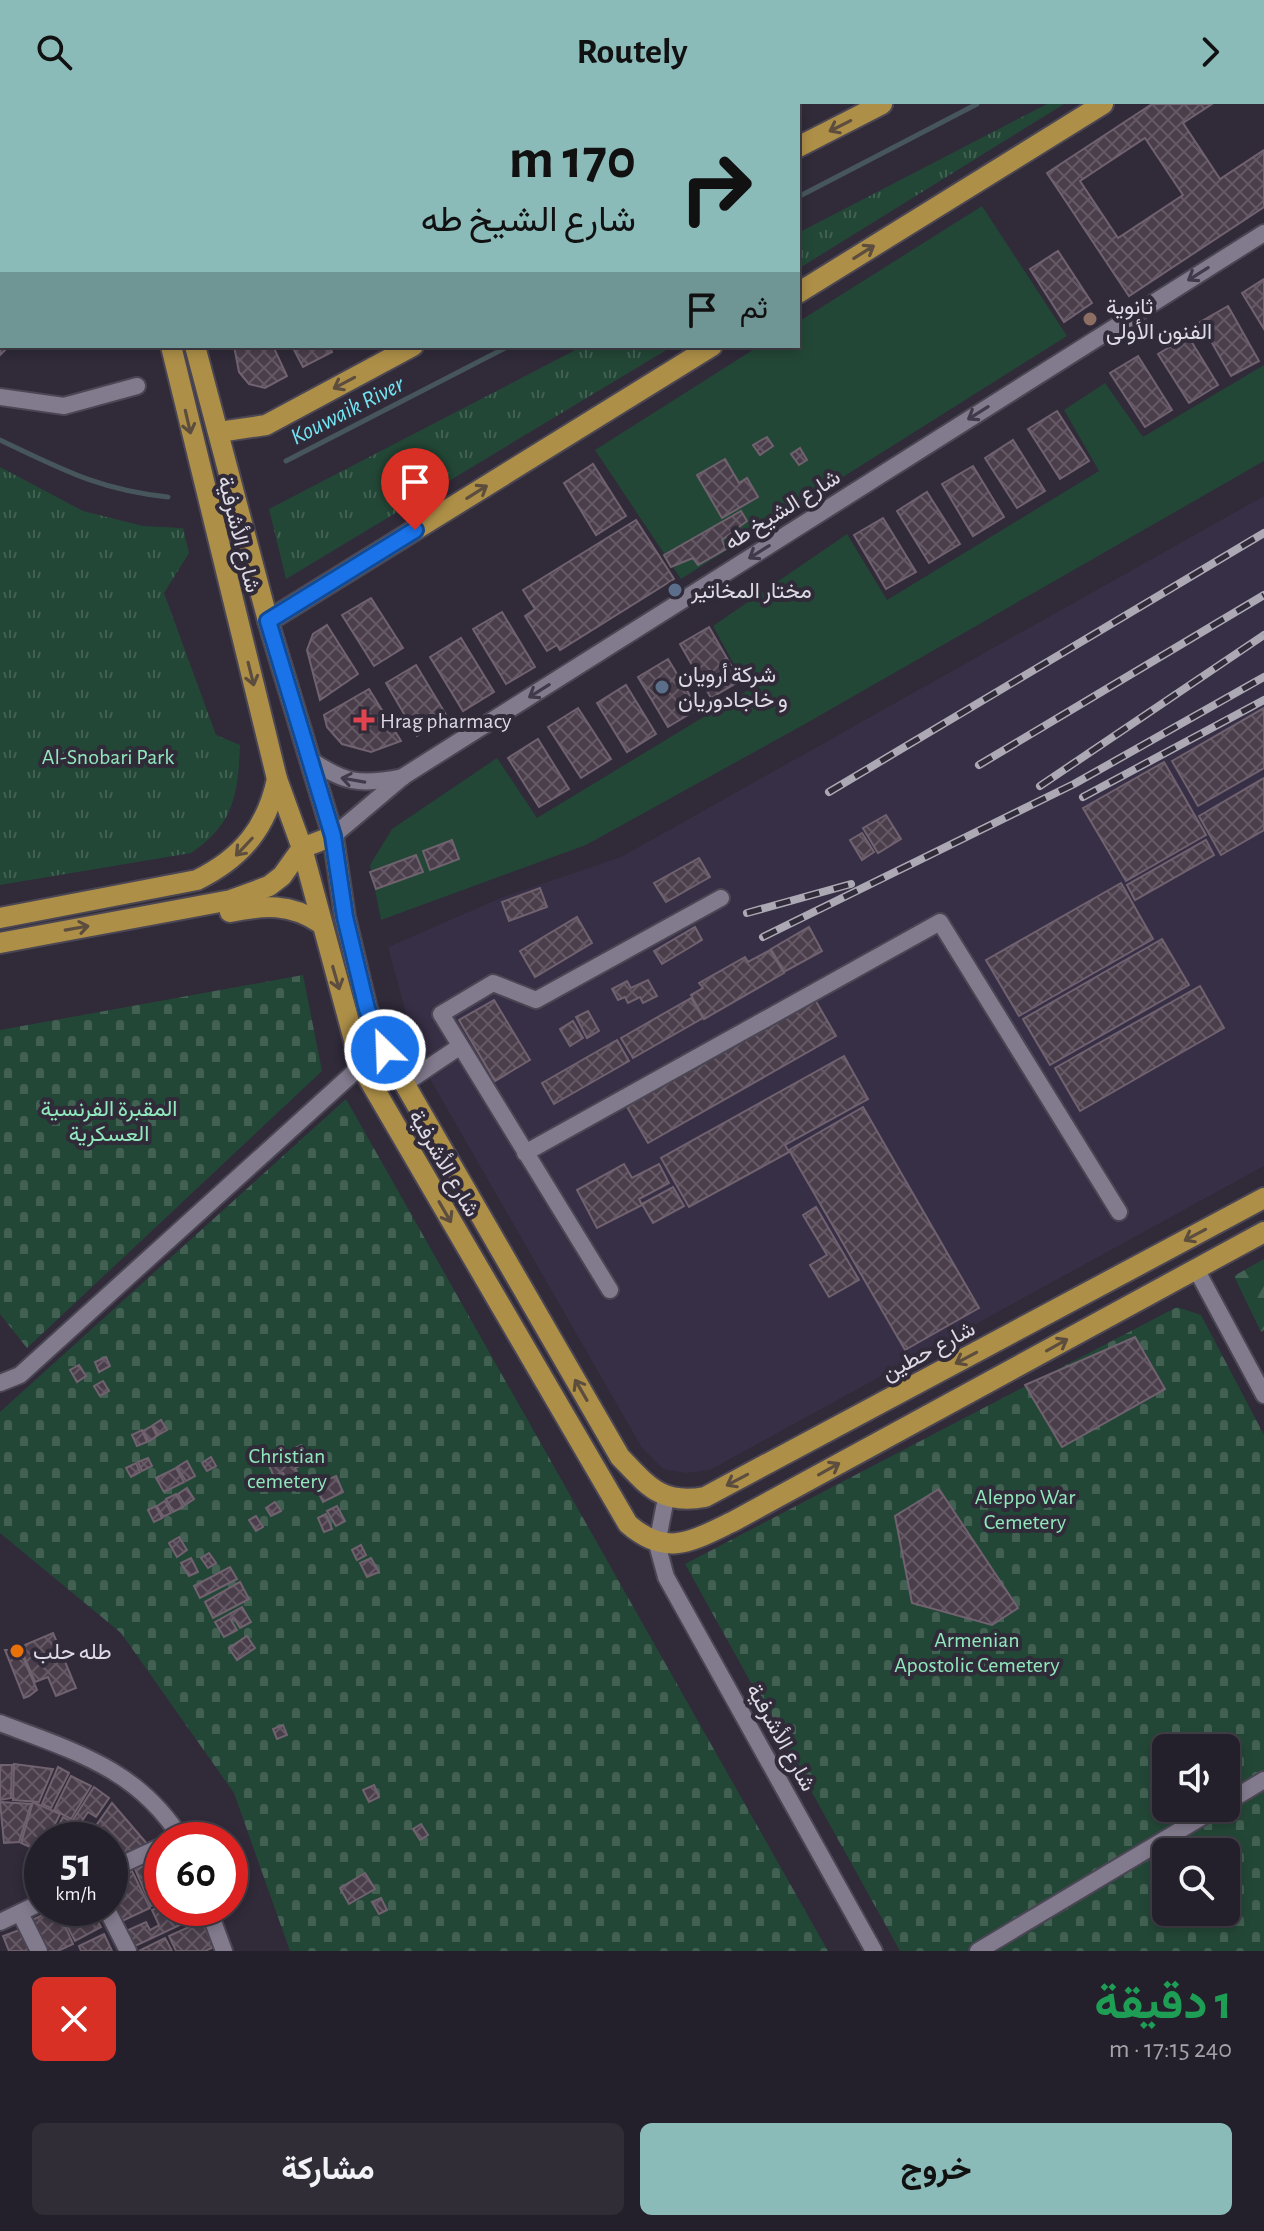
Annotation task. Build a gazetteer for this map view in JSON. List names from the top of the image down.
{
  "streets": {
    "main road": ["شارع الأشرفية", "شارع حطين"],
    "street": ["شارع الشيخ طه"]
  },
  "crossings": [
    ["شارع الشيخ طه", "شارع الأشرفية"],
    ["شارع الأشرفية", "شارع حطين"]
  ],
  "one_way": ["شارع الشيخ طه"],
  "water": ["Kouwaik River"],
  "parks": [
    "Al-Snobari Park",
    "المقبرة الفرنسية العسكرية",
    "Christian cemetery",
    "Aleppo War Cemetery",
    "Armenian Apostolic Cemetery"
  ],
  "places": {
    "other": [
      "ثانوية الفنون الأولى",
      "مختار المخاتير",
      "شركة أرويان و خاجادوريان",
      "طله حلب"
    ],
    "health": ["Hrag pharmacy"]
  },
  "page": {
    "header": "Routely",
    "turn": ["170 m", "شارع الشيخ طه"],
    "then": "ثم",
    "speed": "51 km/h",
    "limit": "60",
    "heading": ["1 دقيقة", "240 m · 17:15"],
    "buttons": ["خروج", "مشاركة"]
  }
}
